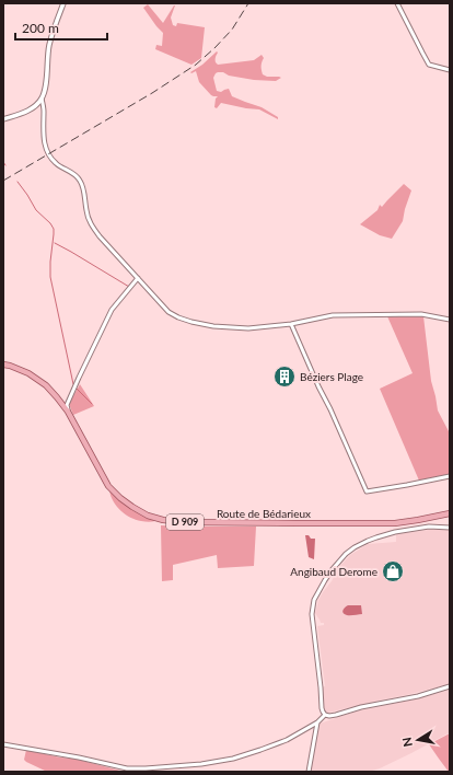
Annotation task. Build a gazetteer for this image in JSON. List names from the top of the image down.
{
  "streets": {
    "main road": ["Route de Bédarieux", "D 909"]
  },
  "places": {
    "building": ["Béziers Plage"],
    "shop": ["Angibaud Derome"]
  },
  "scale_bar": "200 m",
  "north": "left"
}
